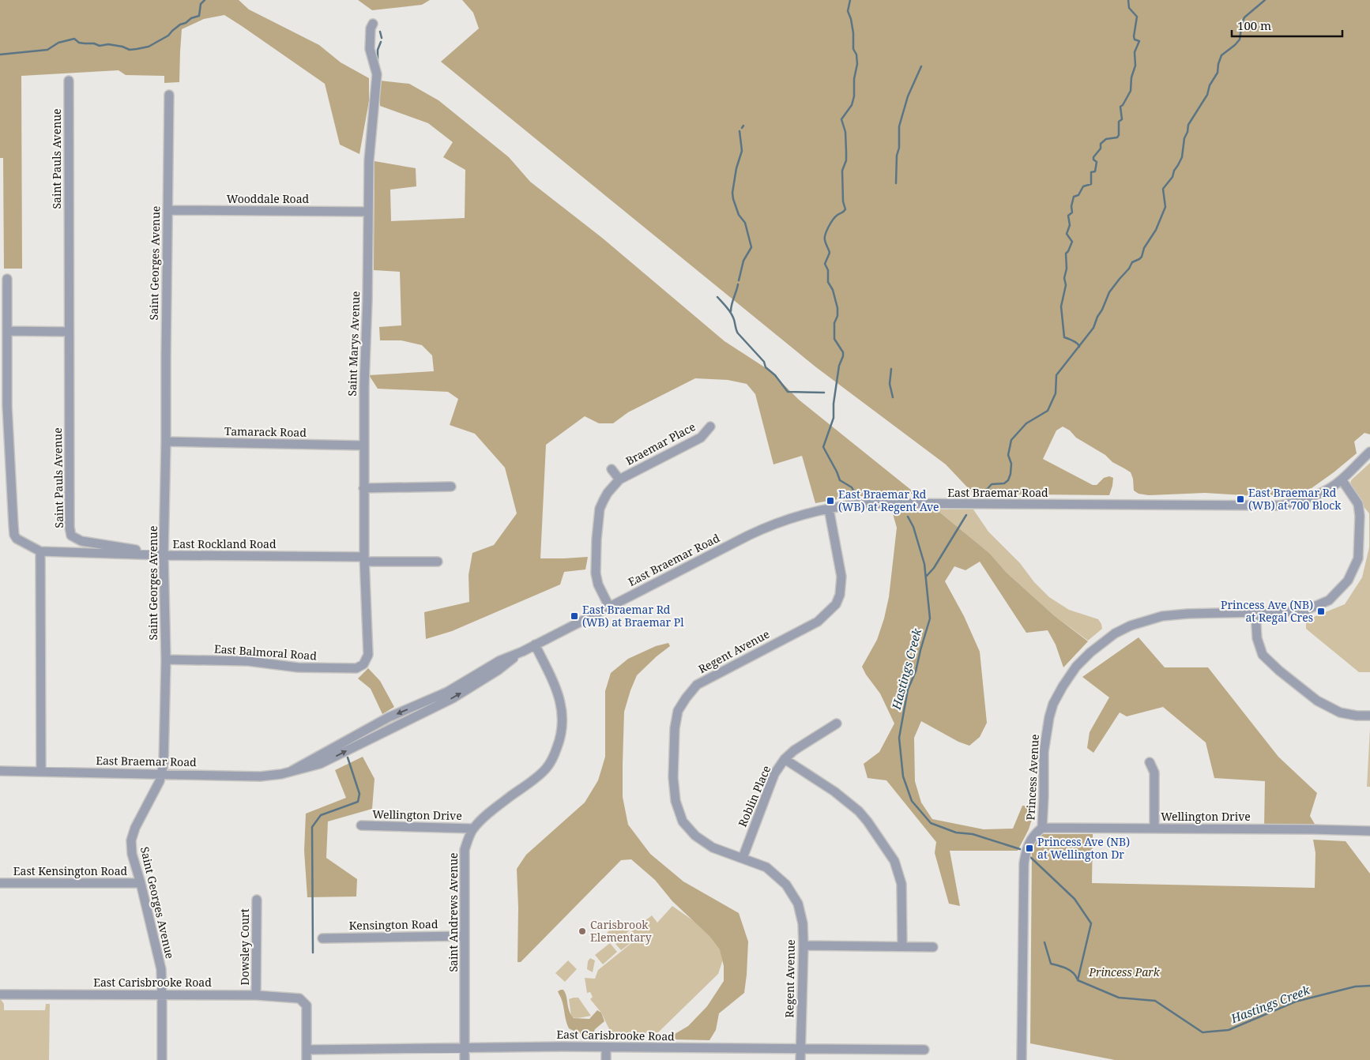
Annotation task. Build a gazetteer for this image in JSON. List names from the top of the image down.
{
  "streets": {
    "street": [
      "Saint Pauls Avenue",
      "Wooddale Road",
      "Saint Georges Avenue",
      "Saint Marys Avenue",
      "Tamarack Road",
      "Braemar Place",
      "East Braemar Road",
      "East Rockland Road",
      "Regent Avenue",
      "East Balmoral Road",
      "Princess Avenue",
      "Roblin Place",
      "Wellington Drive",
      "East Kensington Road",
      "Saint Andrews Avenue",
      "Kensington Road",
      "Dowsley Court",
      "East Carisbrooke Road"
    ]
  },
  "crossings": [
    ["Saint Pauls Avenue", "Saint Georges Avenue"],
    ["Saint Pauls Avenue", "East Rockland Road"],
    ["Wooddale Road", "Saint Georges Avenue"],
    ["Wooddale Road", "Saint Marys Avenue"],
    ["Saint Georges Avenue", "Tamarack Road"],
    ["Saint Georges Avenue", "East Braemar Road"],
    ["Saint Georges Avenue", "East Rockland Road"],
    ["Saint Georges Avenue", "East Balmoral Road"],
    ["Saint Georges Avenue", "East Kensington Road"],
    ["Saint Georges Avenue", "East Carisbrooke Road"],
    ["Saint Marys Avenue", "Tamarack Road"],
    ["Saint Marys Avenue", "East Rockland Road"],
    ["Saint Marys Avenue", "East Balmoral Road"],
    ["Braemar Place", "East Braemar Road"],
    ["East Braemar Road", "Regent Avenue"],
    ["East Braemar Road", "Princess Avenue"],
    ["East Braemar Road", "Saint Andrews Avenue"],
    ["Regent Avenue", "Roblin Place"],
    ["Regent Avenue", "East Carisbrooke Road"],
    ["Princess Avenue", "Wellington Drive"],
    ["Wellington Drive", "Saint Andrews Avenue"],
    ["Saint Andrews Avenue", "Kensington Road"],
    ["Saint Andrews Avenue", "East Carisbrooke Road"],
    ["Dowsley Court", "East Carisbrooke Road"]
  ],
  "water": ["Hastings Creek"],
  "parks": ["Princess Park"],
  "places": {
    "transit": [
      "East Braemar Rd (WB) at 700 Block",
      "East Braemar Rd (WB) at Regent Ave",
      "Princess Ave (NB) at Regal Cres",
      "East Braemar Rd (WB) at Braemar Pl",
      "Princess Ave (NB) at Wellington Dr"
    ],
    "other": ["Carisbrook Elementary"]
  },
  "scale_bar": "100 m"
}
